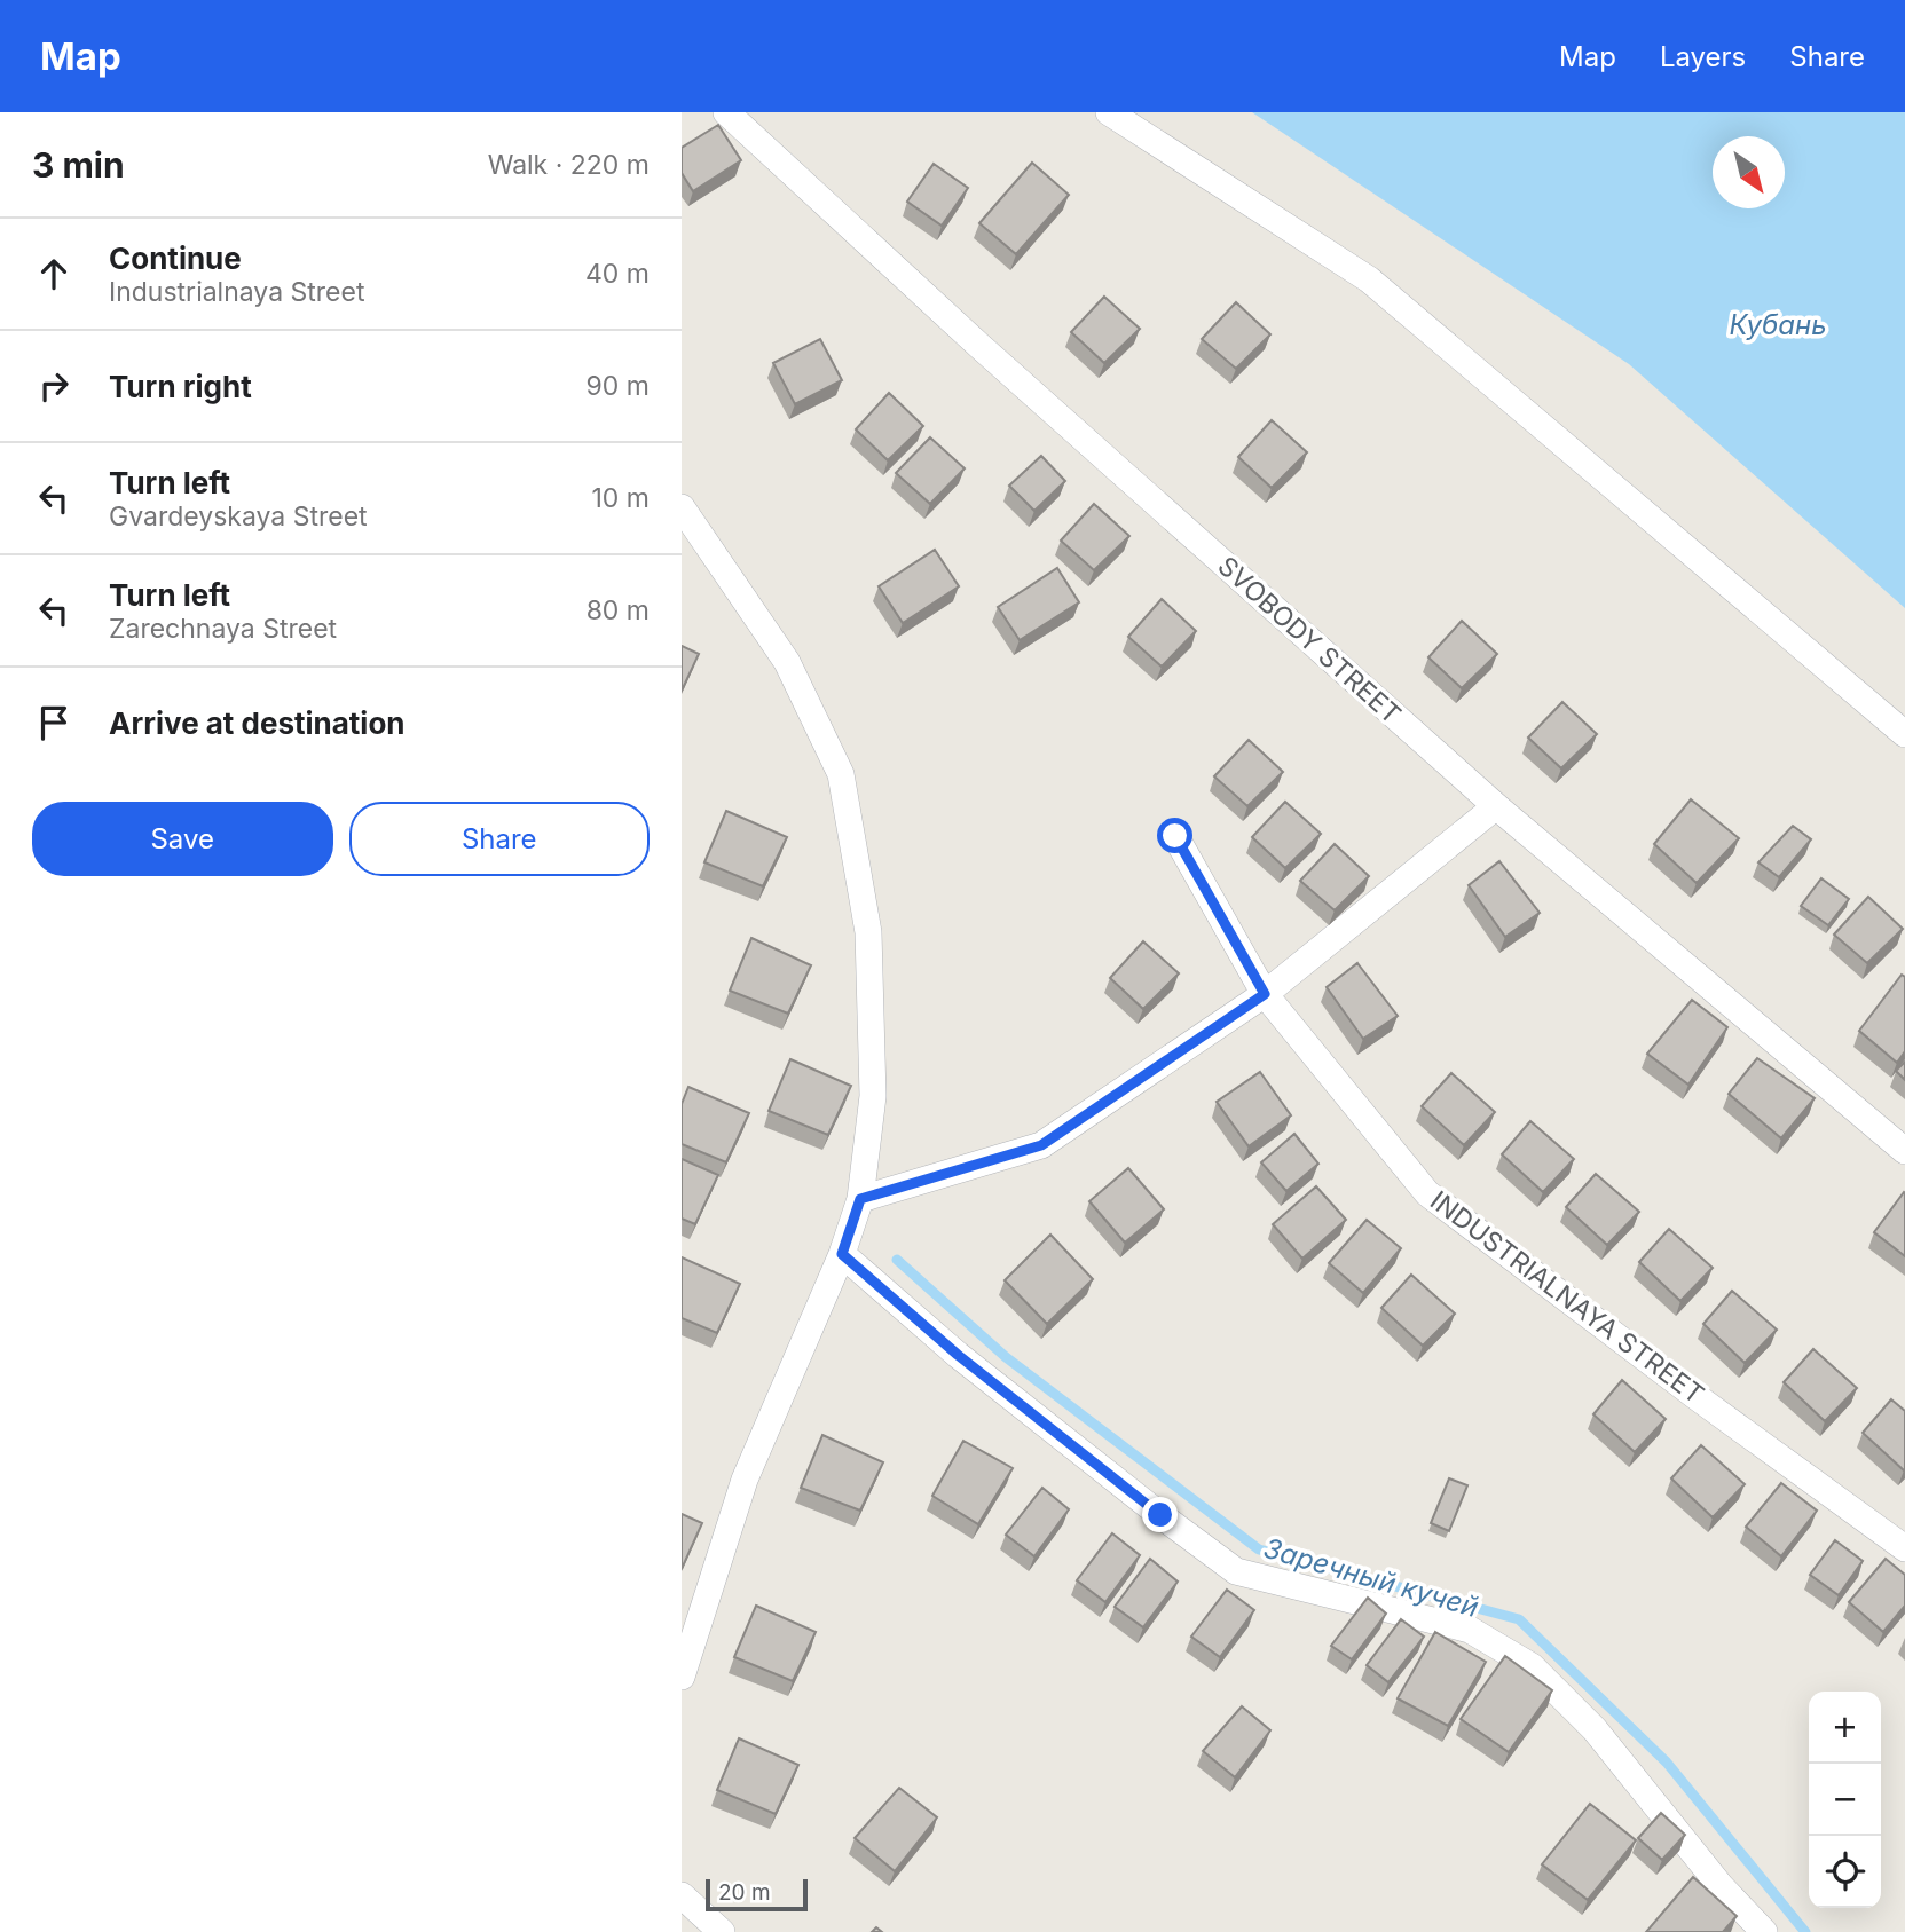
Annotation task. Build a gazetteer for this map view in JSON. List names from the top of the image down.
{
  "streets": {
    "street": ["SVOBODY STREET", "INDUSTRIALNAYA STREET"]
  },
  "water": ["Кубань", "Заречный кучей"],
  "scale_bar": "20 m",
  "north": "bottom right",
  "page": {
    "header": "Map",
    "nav": ["Map", "Layers", "Share"],
    "heading": ["3 min", "Walk · 220 m"],
    "list": [
      ["Continue", "Industrialnaya Street", "40 m"],
      ["Turn right", "90 m"],
      ["Turn left", "Gvardeyskaya Street", "10 m"],
      ["Turn left", "Zarechnaya Street", "80 m"],
      "Arrive at destination"
    ],
    "buttons": ["Save", "Share"],
    "map_buttons": ["+", "−"],
    "scale": "20 m"
  }
}
